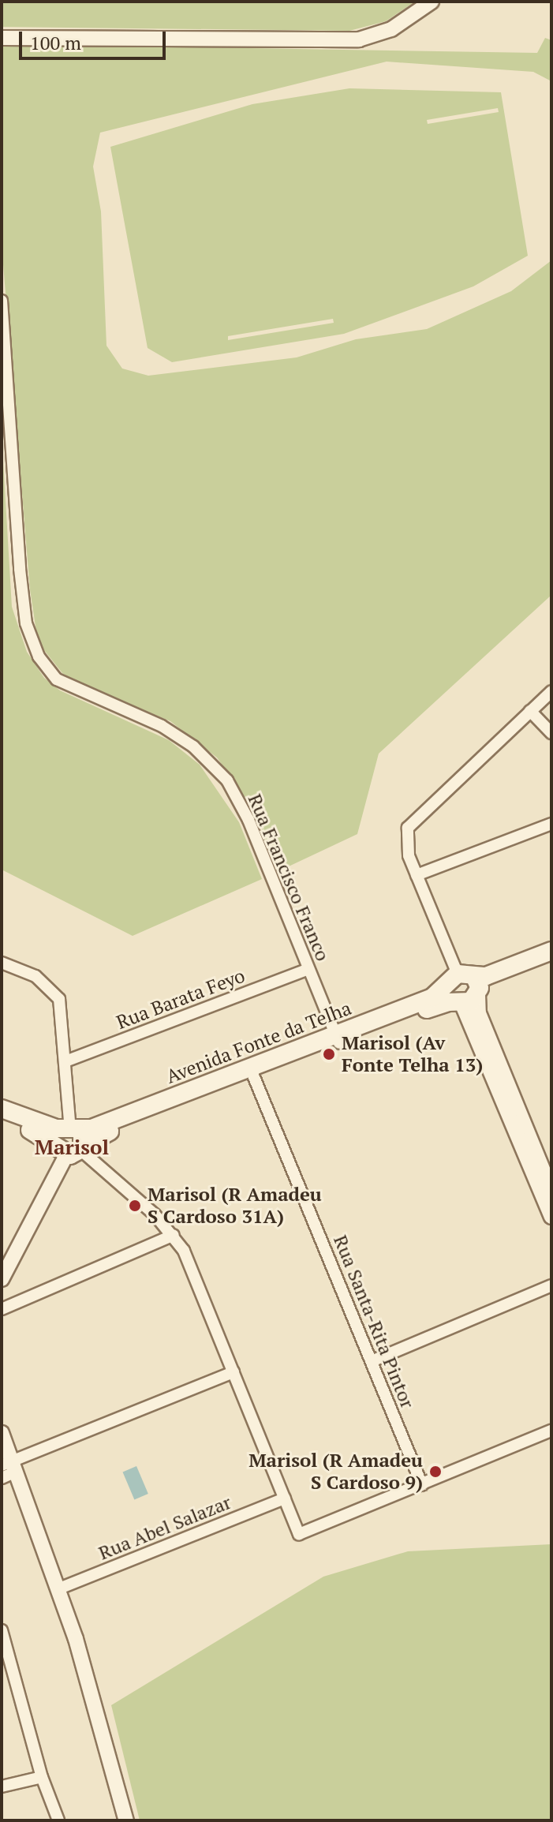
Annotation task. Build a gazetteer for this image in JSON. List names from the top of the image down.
{
  "streets": {
    "main road": ["Avenida Fonte da Telha"],
    "street": [
      "Rua Francisco Franco",
      "Rua Barata Feyo",
      "Rua Santa-Rita Pintor",
      "Rua Abel Salazar"
    ]
  },
  "crossings": [
    ["Rua Francisco Franco", "Rua Barata Feyo"],
    ["Rua Francisco Franco", "Avenida Fonte da Telha"],
    ["Avenida Fonte da Telha", "Rua Santa-Rita Pintor"]
  ],
  "districts": ["Marisol"],
  "places": ["Marisol (Av Fonte Telha 13)", "Marisol (R Amadeu S Cardoso 31A)", "Marisol (R Amadeu S Cardoso 9)"],
  "scale_bar": "100 m"
}
